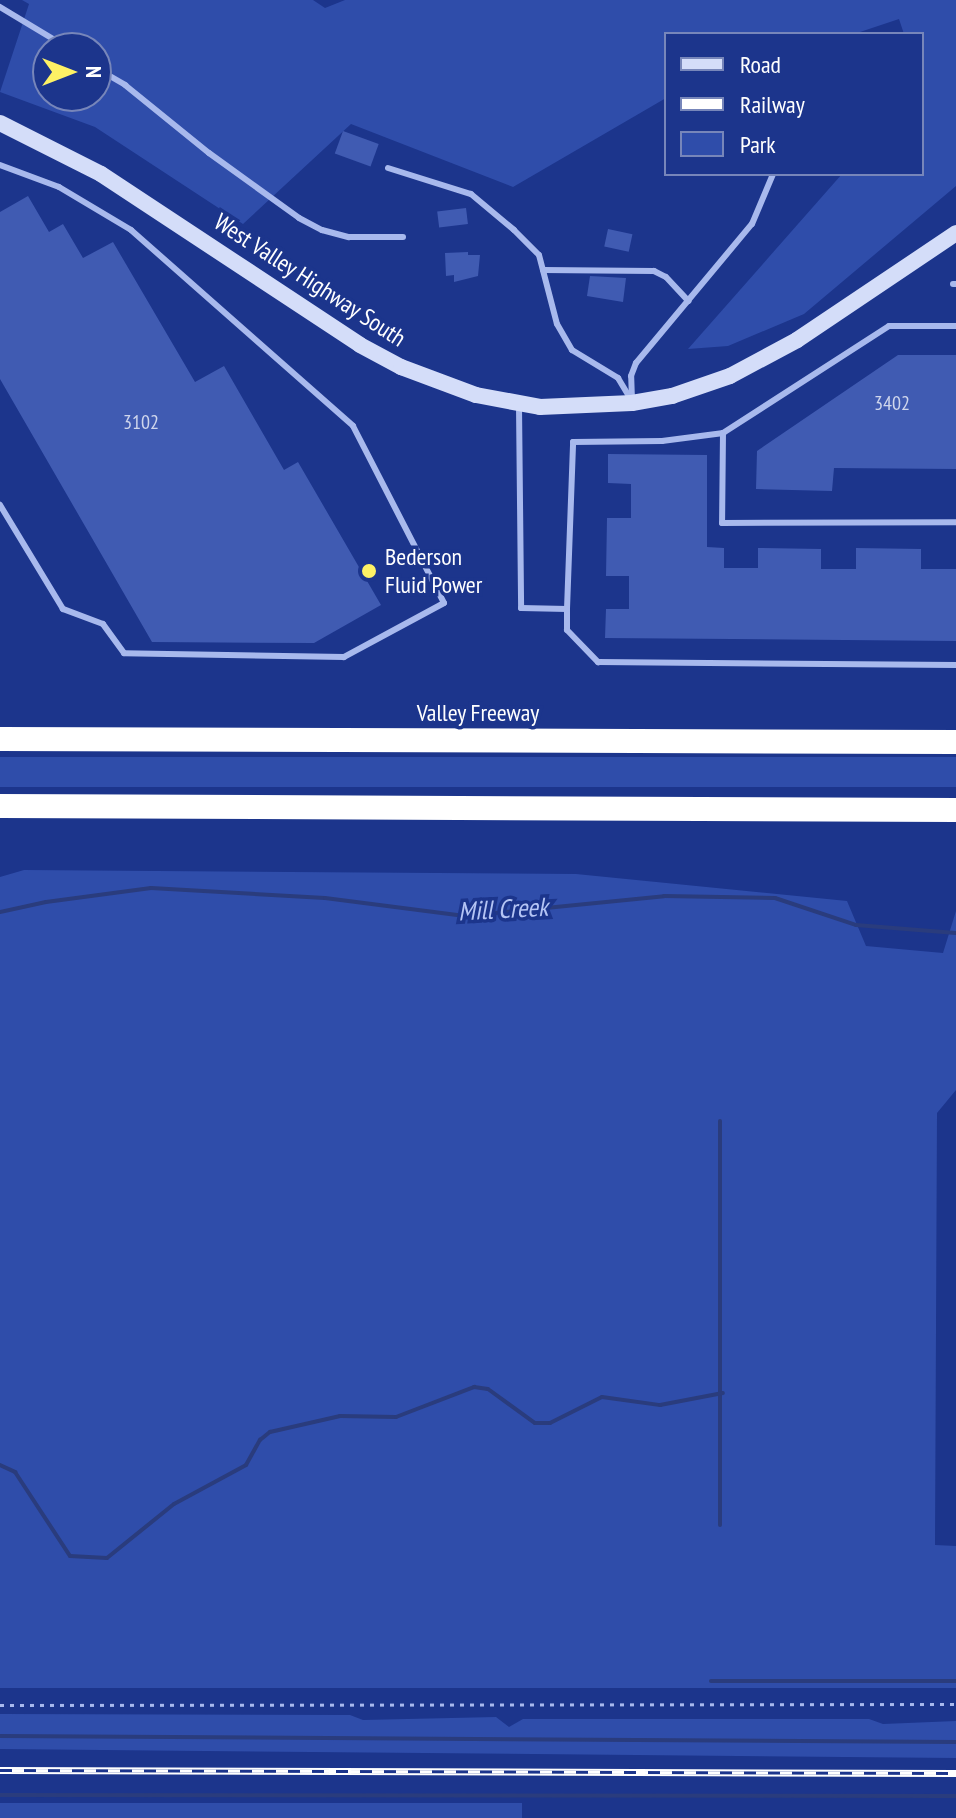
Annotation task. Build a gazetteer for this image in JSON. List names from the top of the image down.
{
  "streets": {
    "highway": ["Valley Freeway"],
    "main road": ["West Valley Highway South"]
  },
  "water": ["Mill Creek"],
  "places": ["Bederson Fluid Power"],
  "house_numbers": ["3402", "3102"],
  "legend": ["Road", "Railway", "Park"],
  "north": "right"
}
